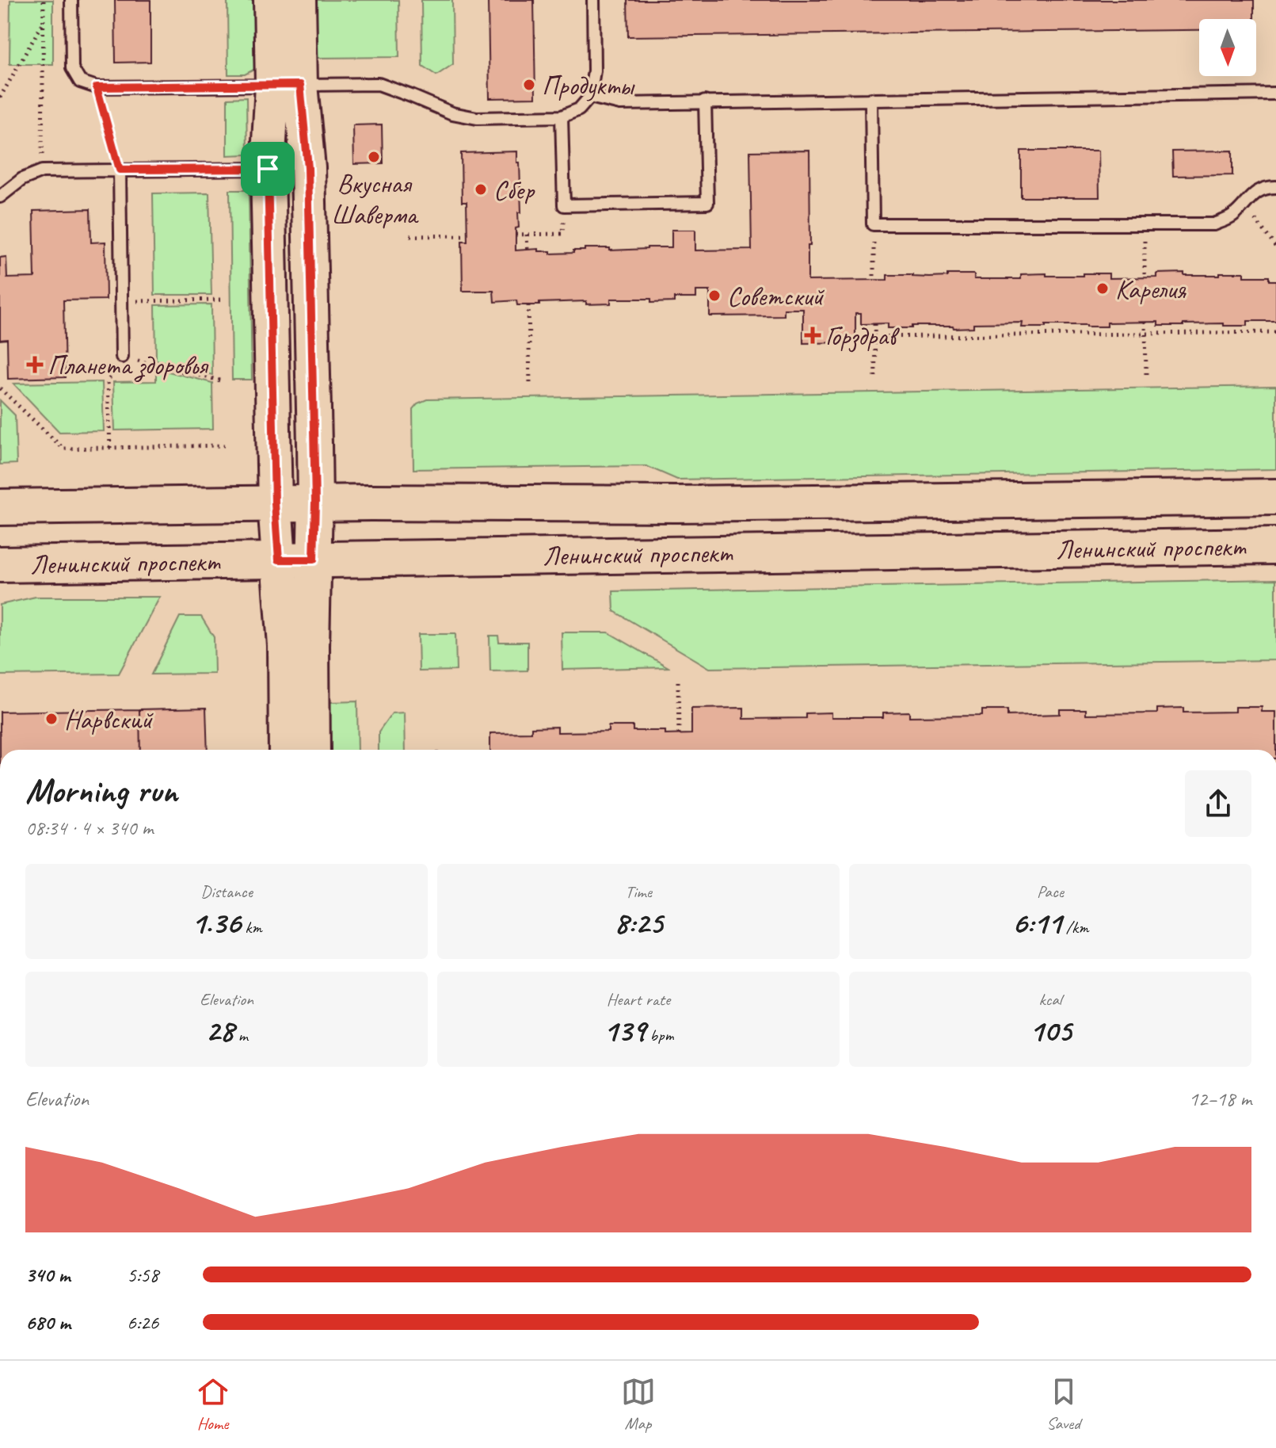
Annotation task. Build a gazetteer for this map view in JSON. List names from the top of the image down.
{
  "streets": {
    "main road": ["Ленинский проспект"]
  },
  "places": {
    "other": [
      "Продукты",
      "Вкусная Шаверма",
      "Сбер",
      "Карелия",
      "Советский",
      "Нарвский"
    ],
    "health": ["Горздрав", "Планета здоровья"]
  },
  "north": "bottom",
  "page": {
    "heading": ["Morning run", "08:34 · 4 × 340 m"],
    "stats": [
      ["Distance", "1.36 km"],
      ["Time", "8:25"],
      ["Pace", "6:11 /km"],
      ["Elevation", "28 m"],
      ["Heart rate", "139 bpm"],
      ["kcal", "105"]
    ],
    "chart": ["Elevation", "12–18 m"],
    "list": [
      {
        "name": "340 m",
        "note": "5:58"
      },
      {
        "name": "680 m",
        "note": "6:26"
      }
    ],
    "tabs": ["Home", "Map", "Saved"]
  }
}
